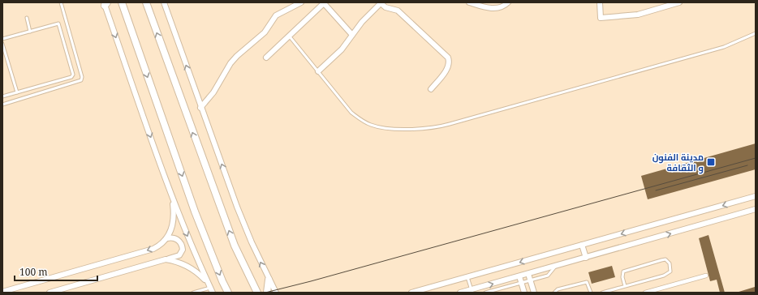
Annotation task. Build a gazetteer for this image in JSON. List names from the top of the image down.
{
  "places": {
    "transit": ["مدينة الفنون و الثقافة"]
  },
  "scale_bar": "100 m"
}
